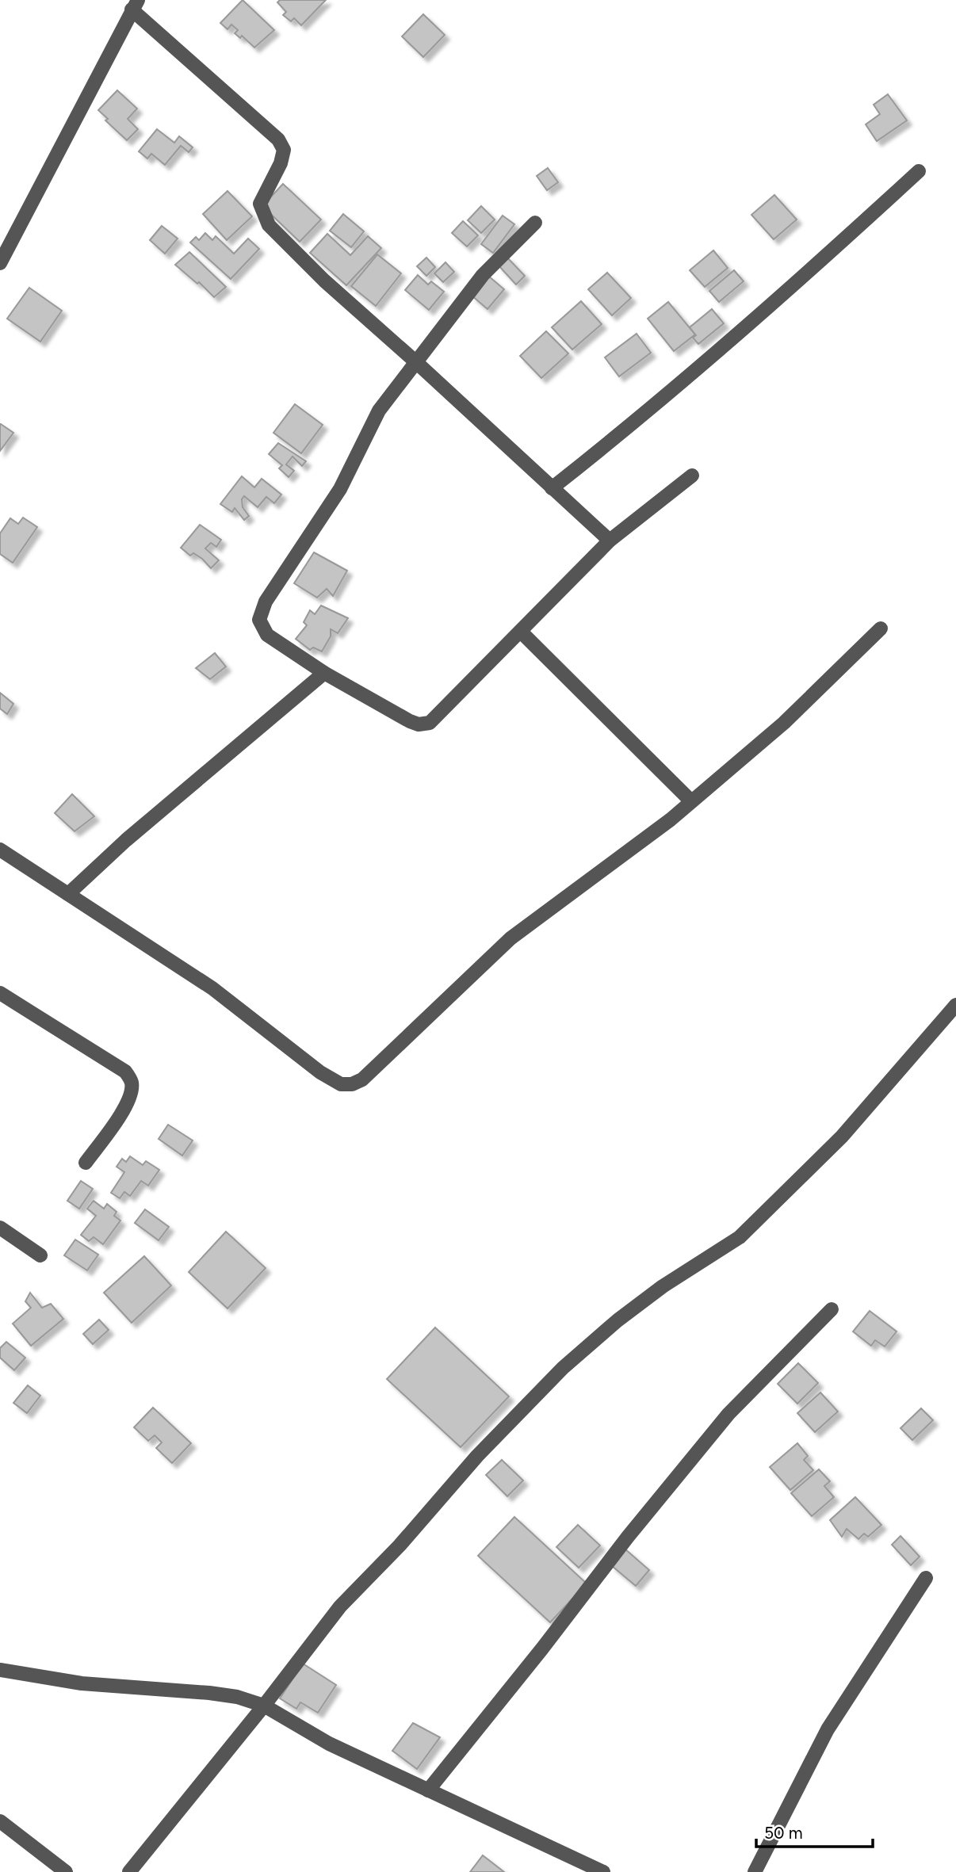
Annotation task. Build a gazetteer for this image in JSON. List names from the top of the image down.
{
  "scale_bar": "50 m"
}
